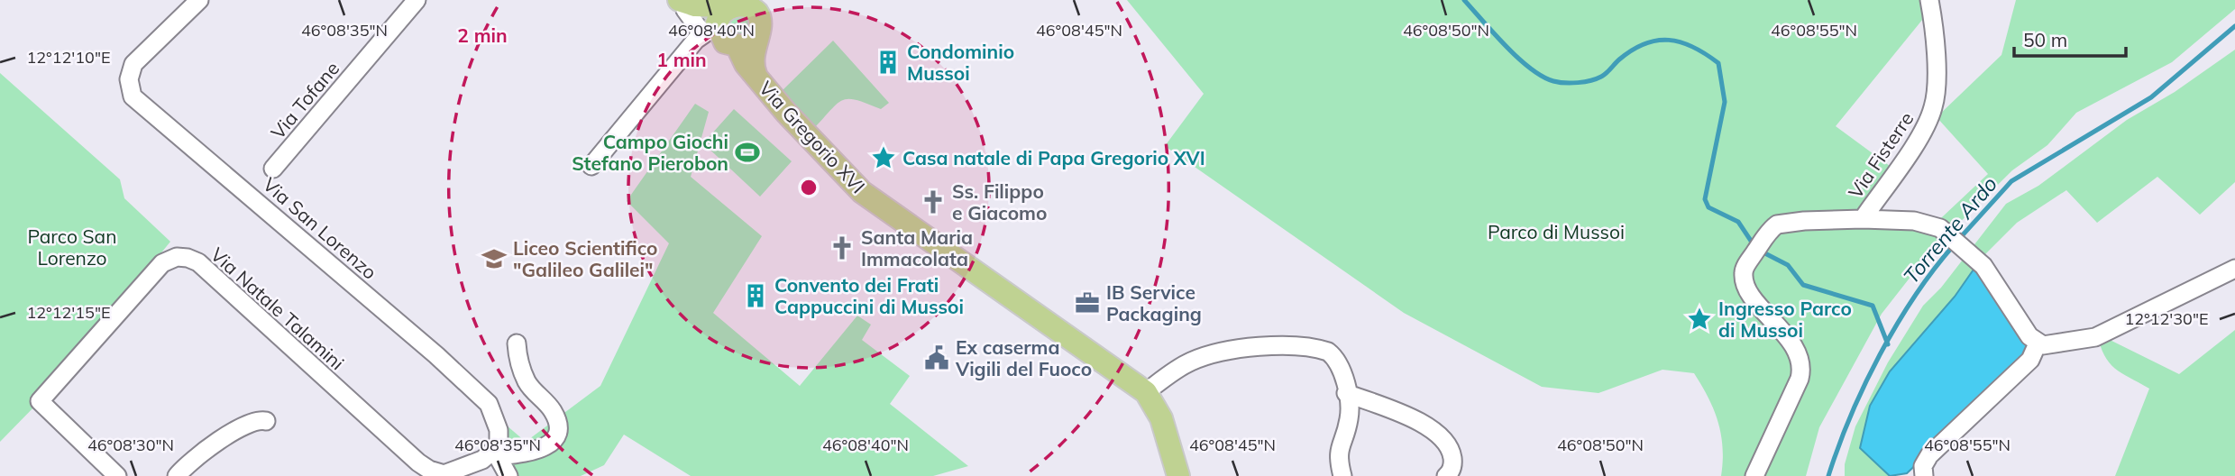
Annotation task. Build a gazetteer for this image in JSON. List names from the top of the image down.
{
  "streets": {
    "main road": ["Via Gregorio XVI"],
    "street": [
      "Via Tofane",
      "Via Fisterre",
      "Via San Lorenzo",
      "Via Natale Talamini"
    ]
  },
  "water": ["Torrente Ardo"],
  "parks": ["Parco di Mussoi", "Parco San Lorenzo"],
  "places": {
    "building": ["Condominio Mussoi", "Convento dei Frati Cappuccini di Mussoi"],
    "sports": ["Campo Giochi Stefano Pierobon"],
    "place": ["Casa natale di Papa Gregorio XVI", "Ingresso Parco di Mussoi"],
    "church": ["Ss. Filippo e Giacomo", "Santa Maria Immacolata"],
    "school or university": ["Liceo Scientifico \"Galileo Galilei\""],
    "office": ["IB Service Packaging"],
    "public building": ["Ex caserma Vigili del Fuoco"]
  },
  "scale_bar": "50 m",
  "coordinates": [
    "46°08'35\"N",
    "46°08'40\"N",
    "46°08'45\"N",
    "46°08'50\"N",
    "46°08'55\"N",
    "12°12'10\"E",
    "12°12'15\"E",
    "12°12'30\"E",
    "46°08'30\"N"
  ],
  "rings": ["2 min", "1 min"]
}
